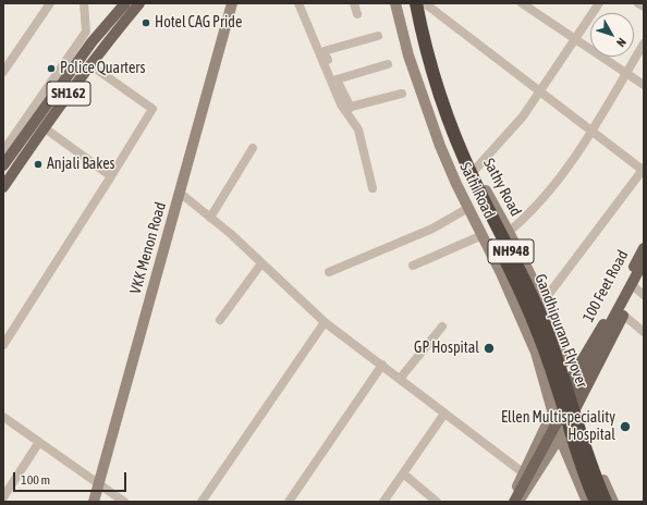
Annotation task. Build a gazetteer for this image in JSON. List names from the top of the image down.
{
  "streets": {
    "highway": ["NH948", "Gandhipuram Flyover"],
    "main road": ["SH162", "100 Feet Road"],
    "street": ["Sathy Road", "Sathi Road", "VKK Menon Road"]
  },
  "crossings": [
    ["Sathy Road", "100 Feet Road"],
    ["Sathi Road", "100 Feet Road"]
  ],
  "places": [
    "Hotel CAG Pride",
    "Police Quarters",
    "Anjali Bakes",
    "GP Hospital",
    "Ellen Multispeciality Hospital"
  ],
  "scale_bar": "100 m",
  "north": "bottom right"
}
